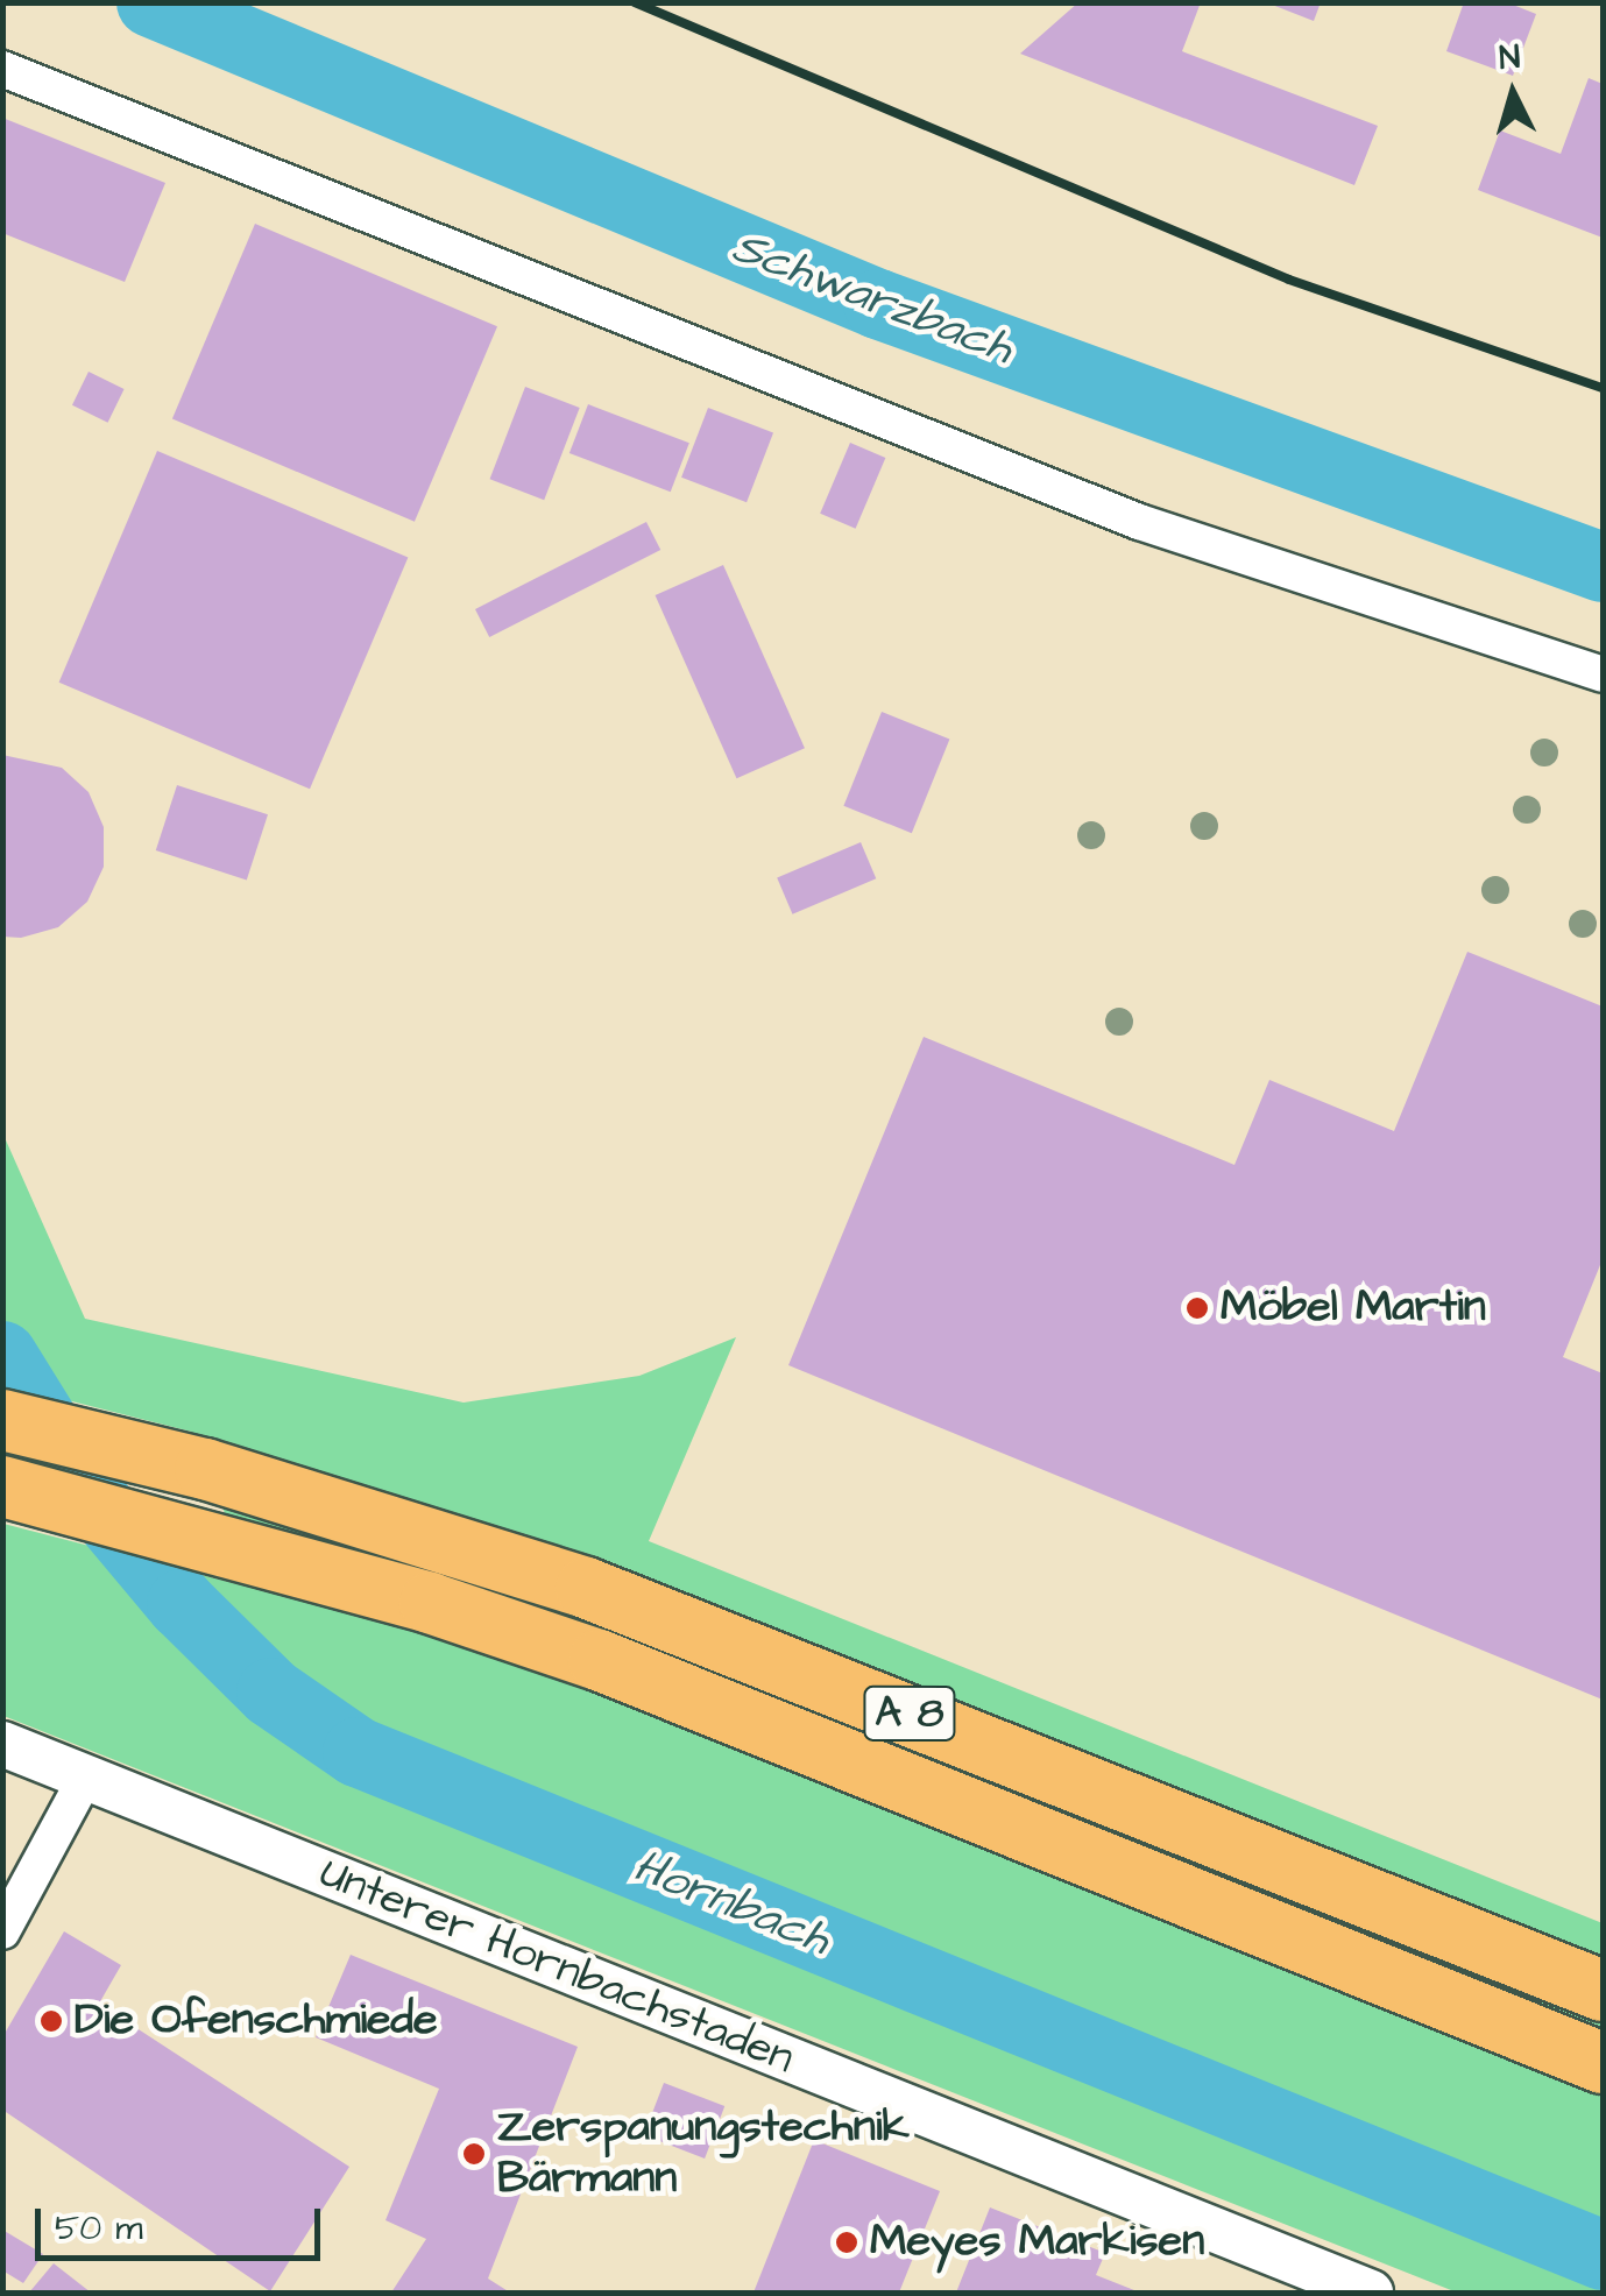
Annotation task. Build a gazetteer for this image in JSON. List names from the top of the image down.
{
  "streets": {
    "highway": ["A 8"],
    "street": ["Unterer Hornbachstaden"]
  },
  "water": ["Schwarzbach", "Hornbach"],
  "places": [
    "Möbel Martin",
    "Die Ofenschmiede",
    "Zerspanungstechnik Bärmann",
    "Meyes Markisen"
  ],
  "scale_bar": "50 m",
  "north": "top"
}
